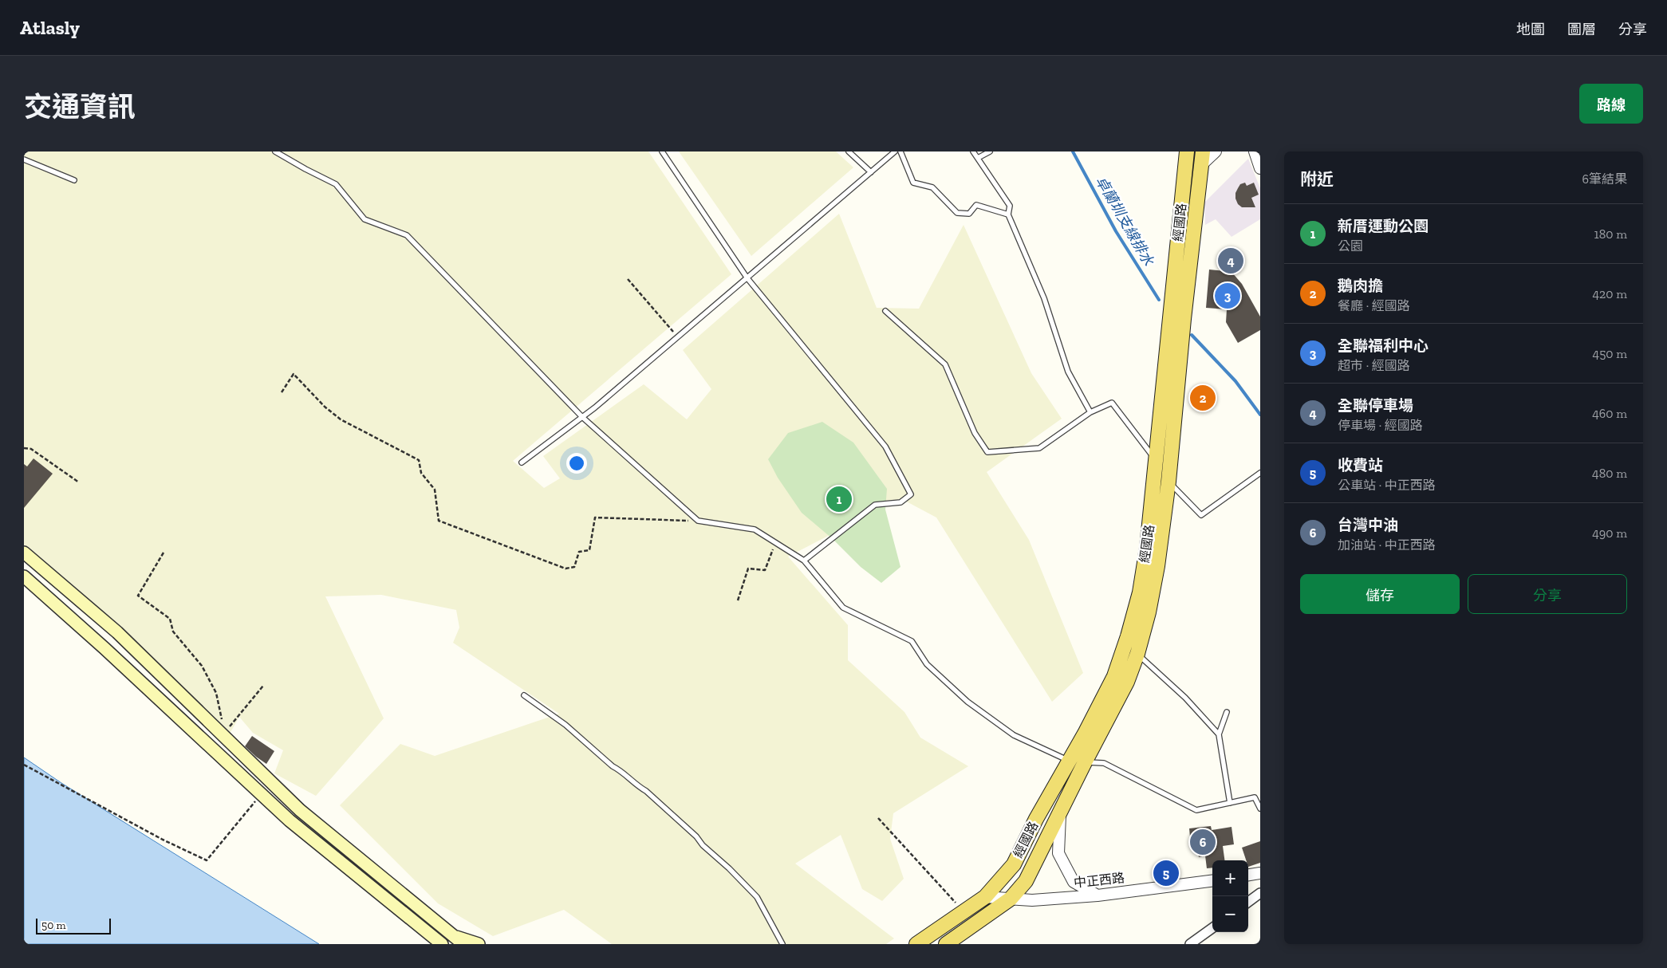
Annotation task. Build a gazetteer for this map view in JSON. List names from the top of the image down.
{
  "streets": {
    "main road": ["經國路"],
    "street": ["中正西路"]
  },
  "crossings": [
    ["經國路", "中正西路"]
  ],
  "water": ["卓蘭圳支線排水"],
  "scale_bar": "50 m",
  "page": {
    "header": "Atlasly",
    "nav": ["地圖", "圖層", "分享"],
    "title": "交通資訊",
    "buttons": [
      "路線",
      ["儲存", "分享"]
    ],
    "heading": ["附近", "6筆結果"],
    "list": [
      {
        "mark": "1",
        "name": "新厝運動公園",
        "note": "公園",
        "value": "180 m"
      },
      {
        "mark": "2",
        "name": "鵝肉擔",
        "note": "餐廳 · 經國路",
        "value": "420 m"
      },
      {
        "mark": "3",
        "name": "全聯福利中心",
        "note": "超市 · 經國路",
        "value": "450 m"
      },
      {
        "mark": "4",
        "name": "全聯停車場",
        "note": "停車場 · 經國路",
        "value": "460 m"
      },
      {
        "mark": "5",
        "name": "收費站",
        "note": "公車站 · 中正西路",
        "value": "480 m"
      },
      {
        "mark": "6",
        "name": "台灣中油",
        "note": "加油站 · 中正西路",
        "value": "490 m"
      }
    ],
    "pins": [
      "4",
      "3",
      "2",
      "1",
      "6",
      "5"
    ],
    "map_buttons": ["+", "−"],
    "scale": "50 m"
  }
}
